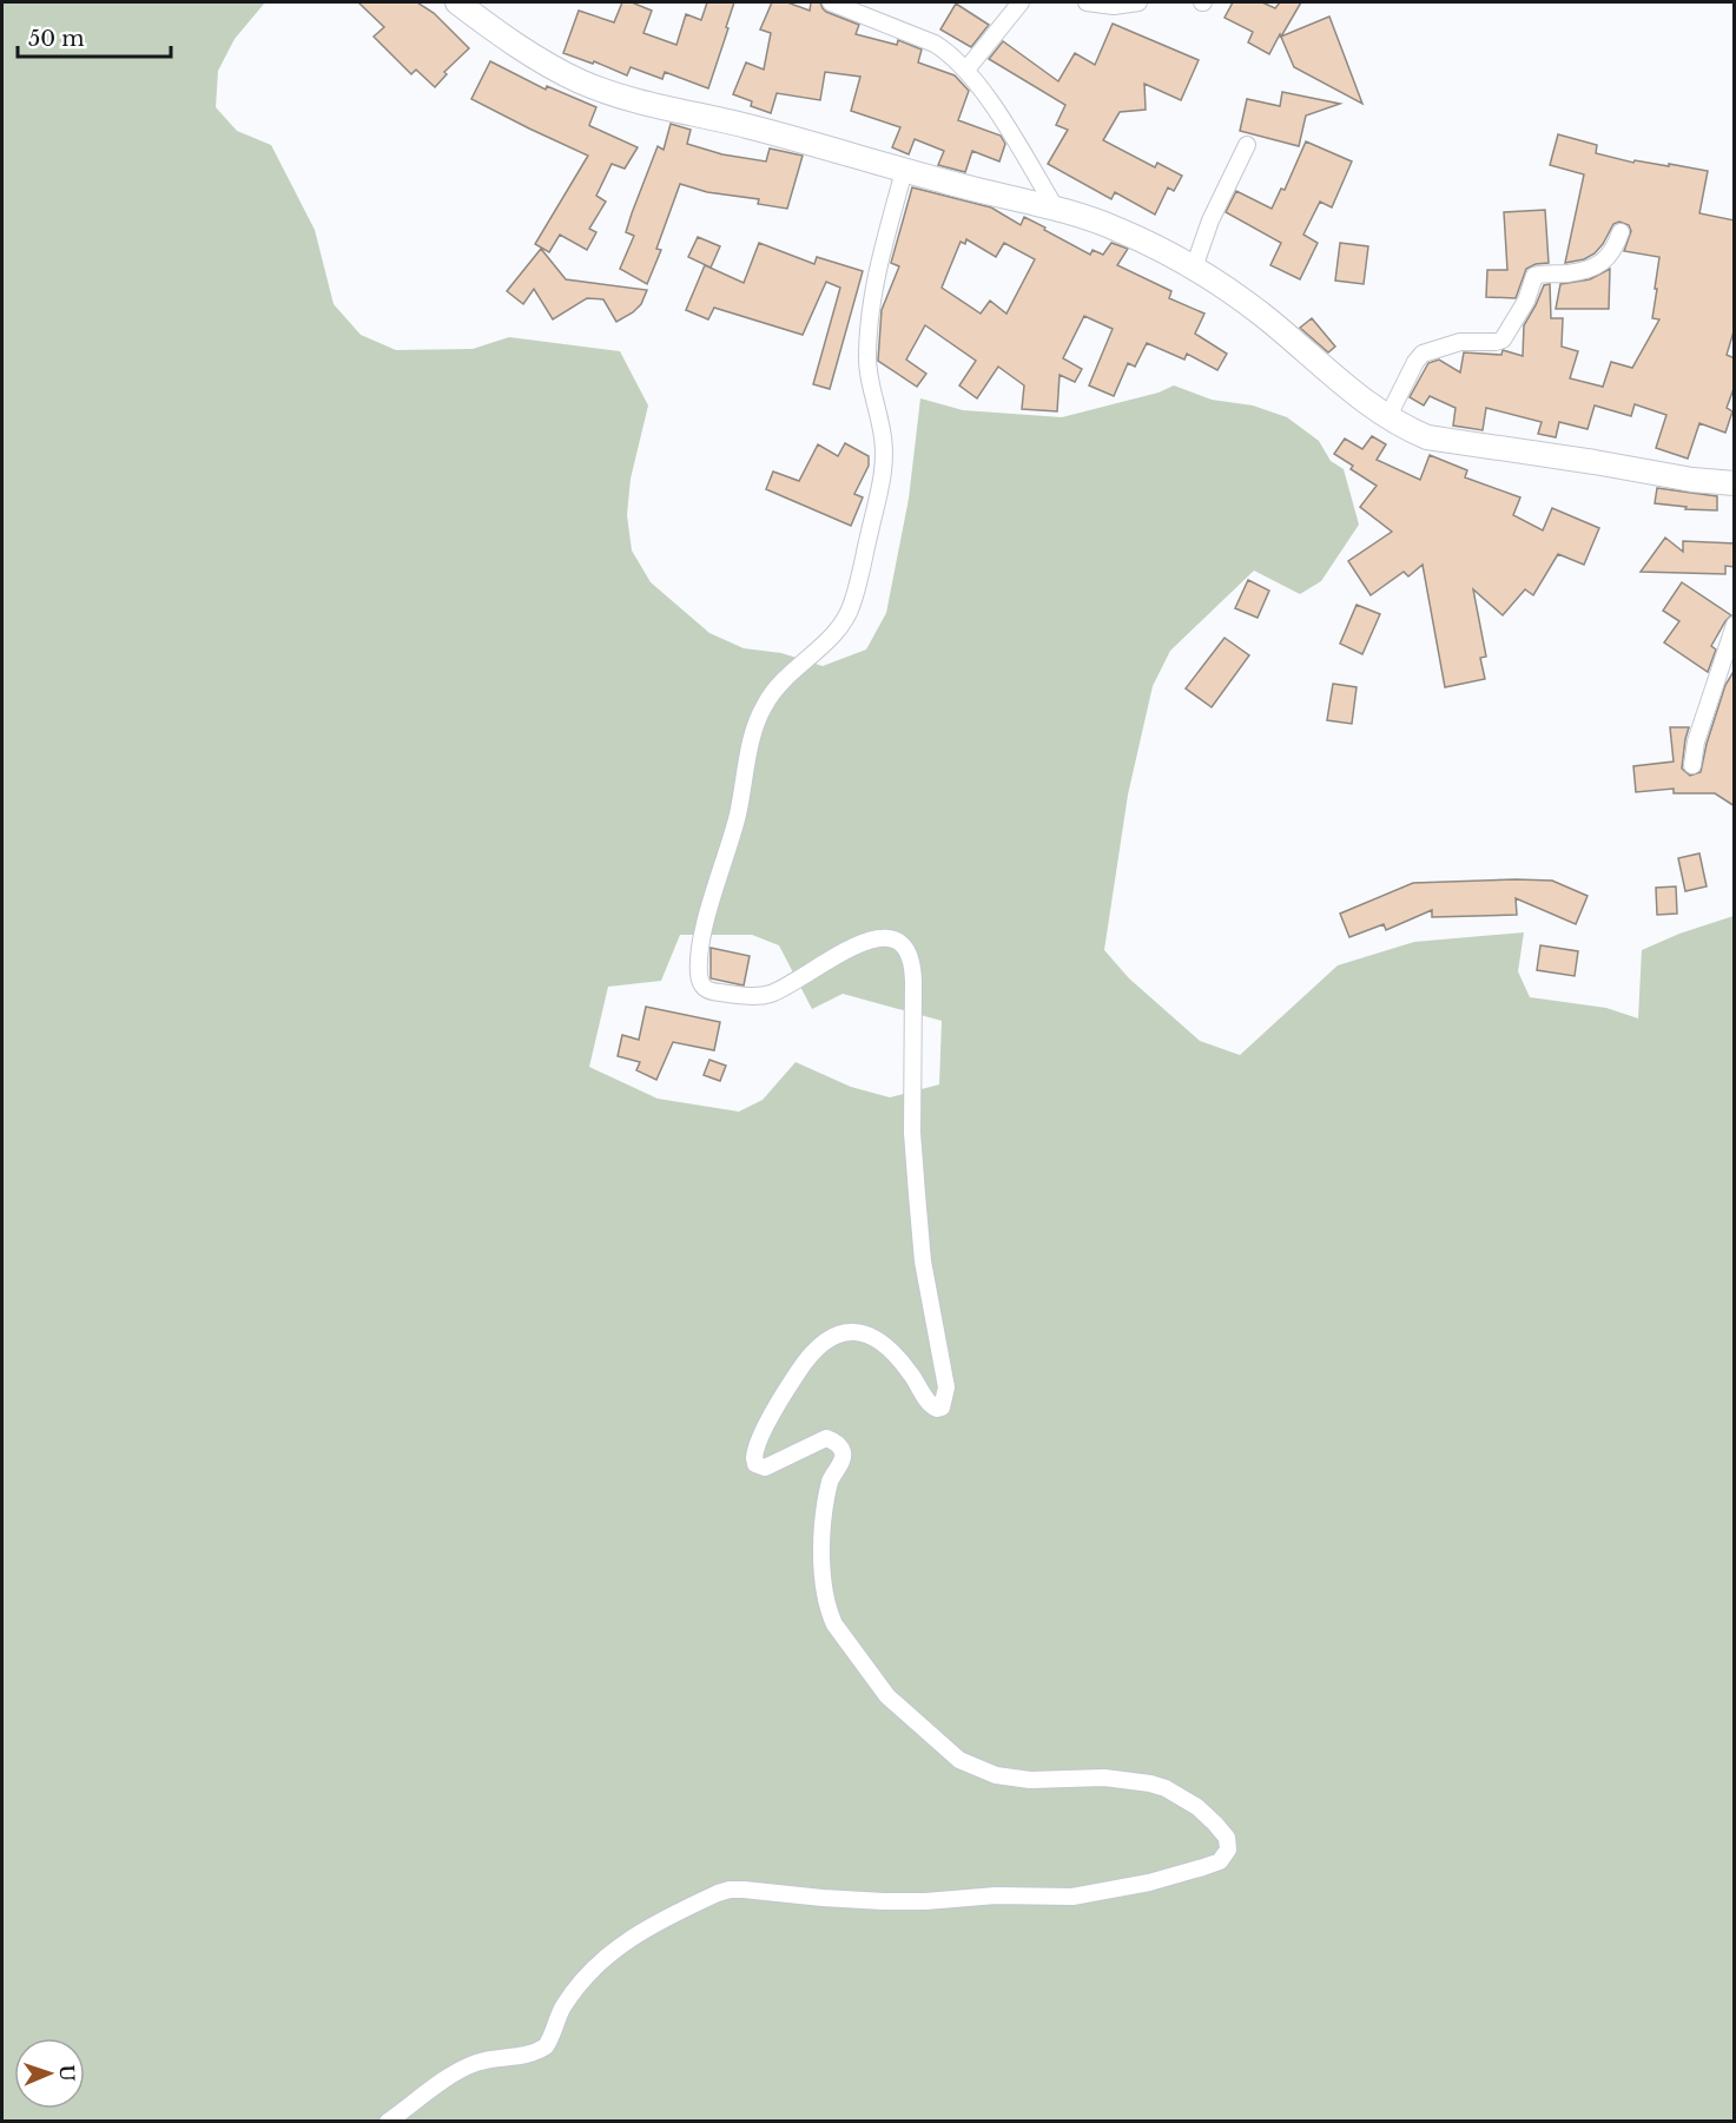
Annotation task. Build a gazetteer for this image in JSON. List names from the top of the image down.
{
  "scale_bar": "50 m",
  "north": "right"
}
